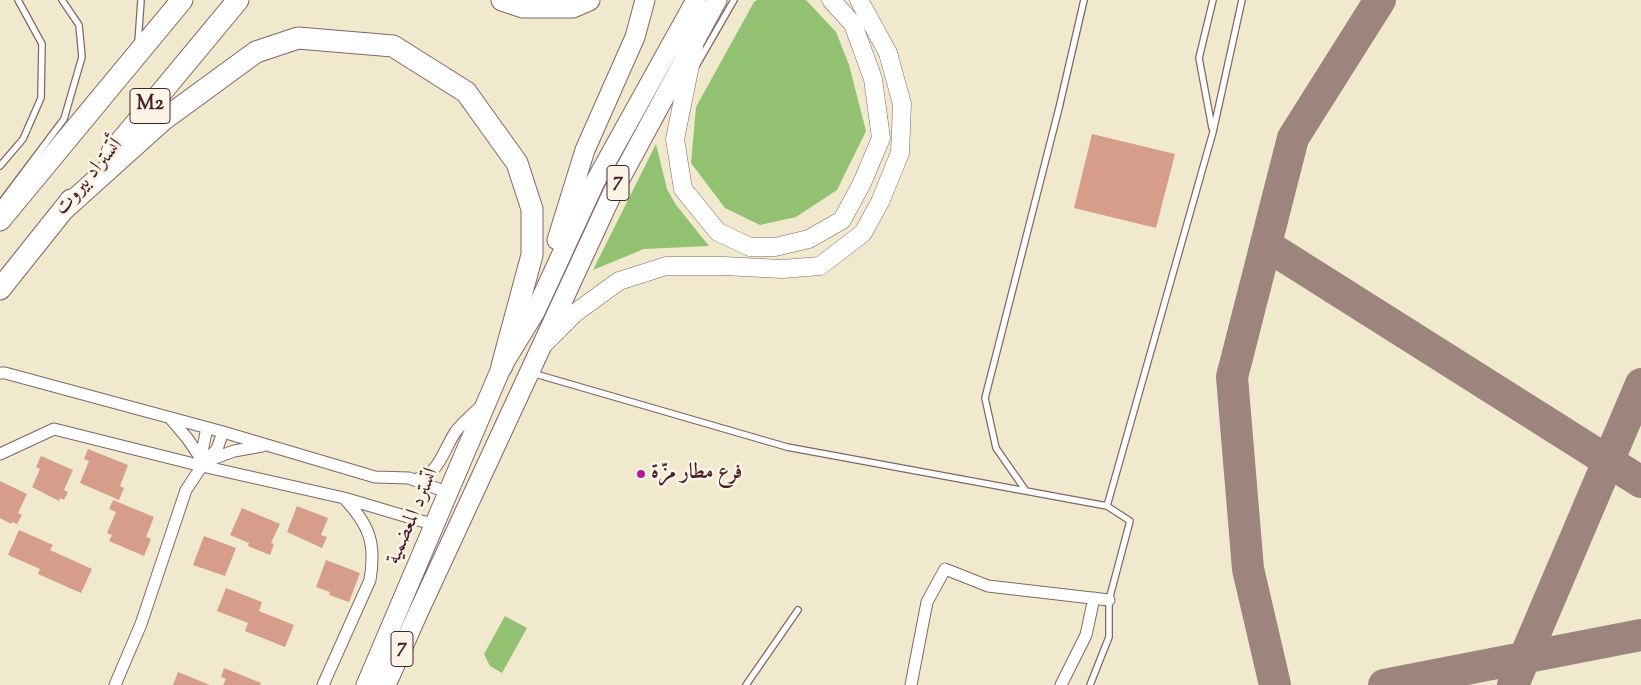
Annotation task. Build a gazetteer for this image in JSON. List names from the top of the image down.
{
  "streets": {
    "highway": [
      "M2",
      "أتستراد بيروت",
      "7",
      "اتسترد المعضمية"
    ]
  },
  "crossings": [
    ["7", "اتسترد المعضمية"]
  ],
  "places": ["فرع مطار مزّة"]
}
